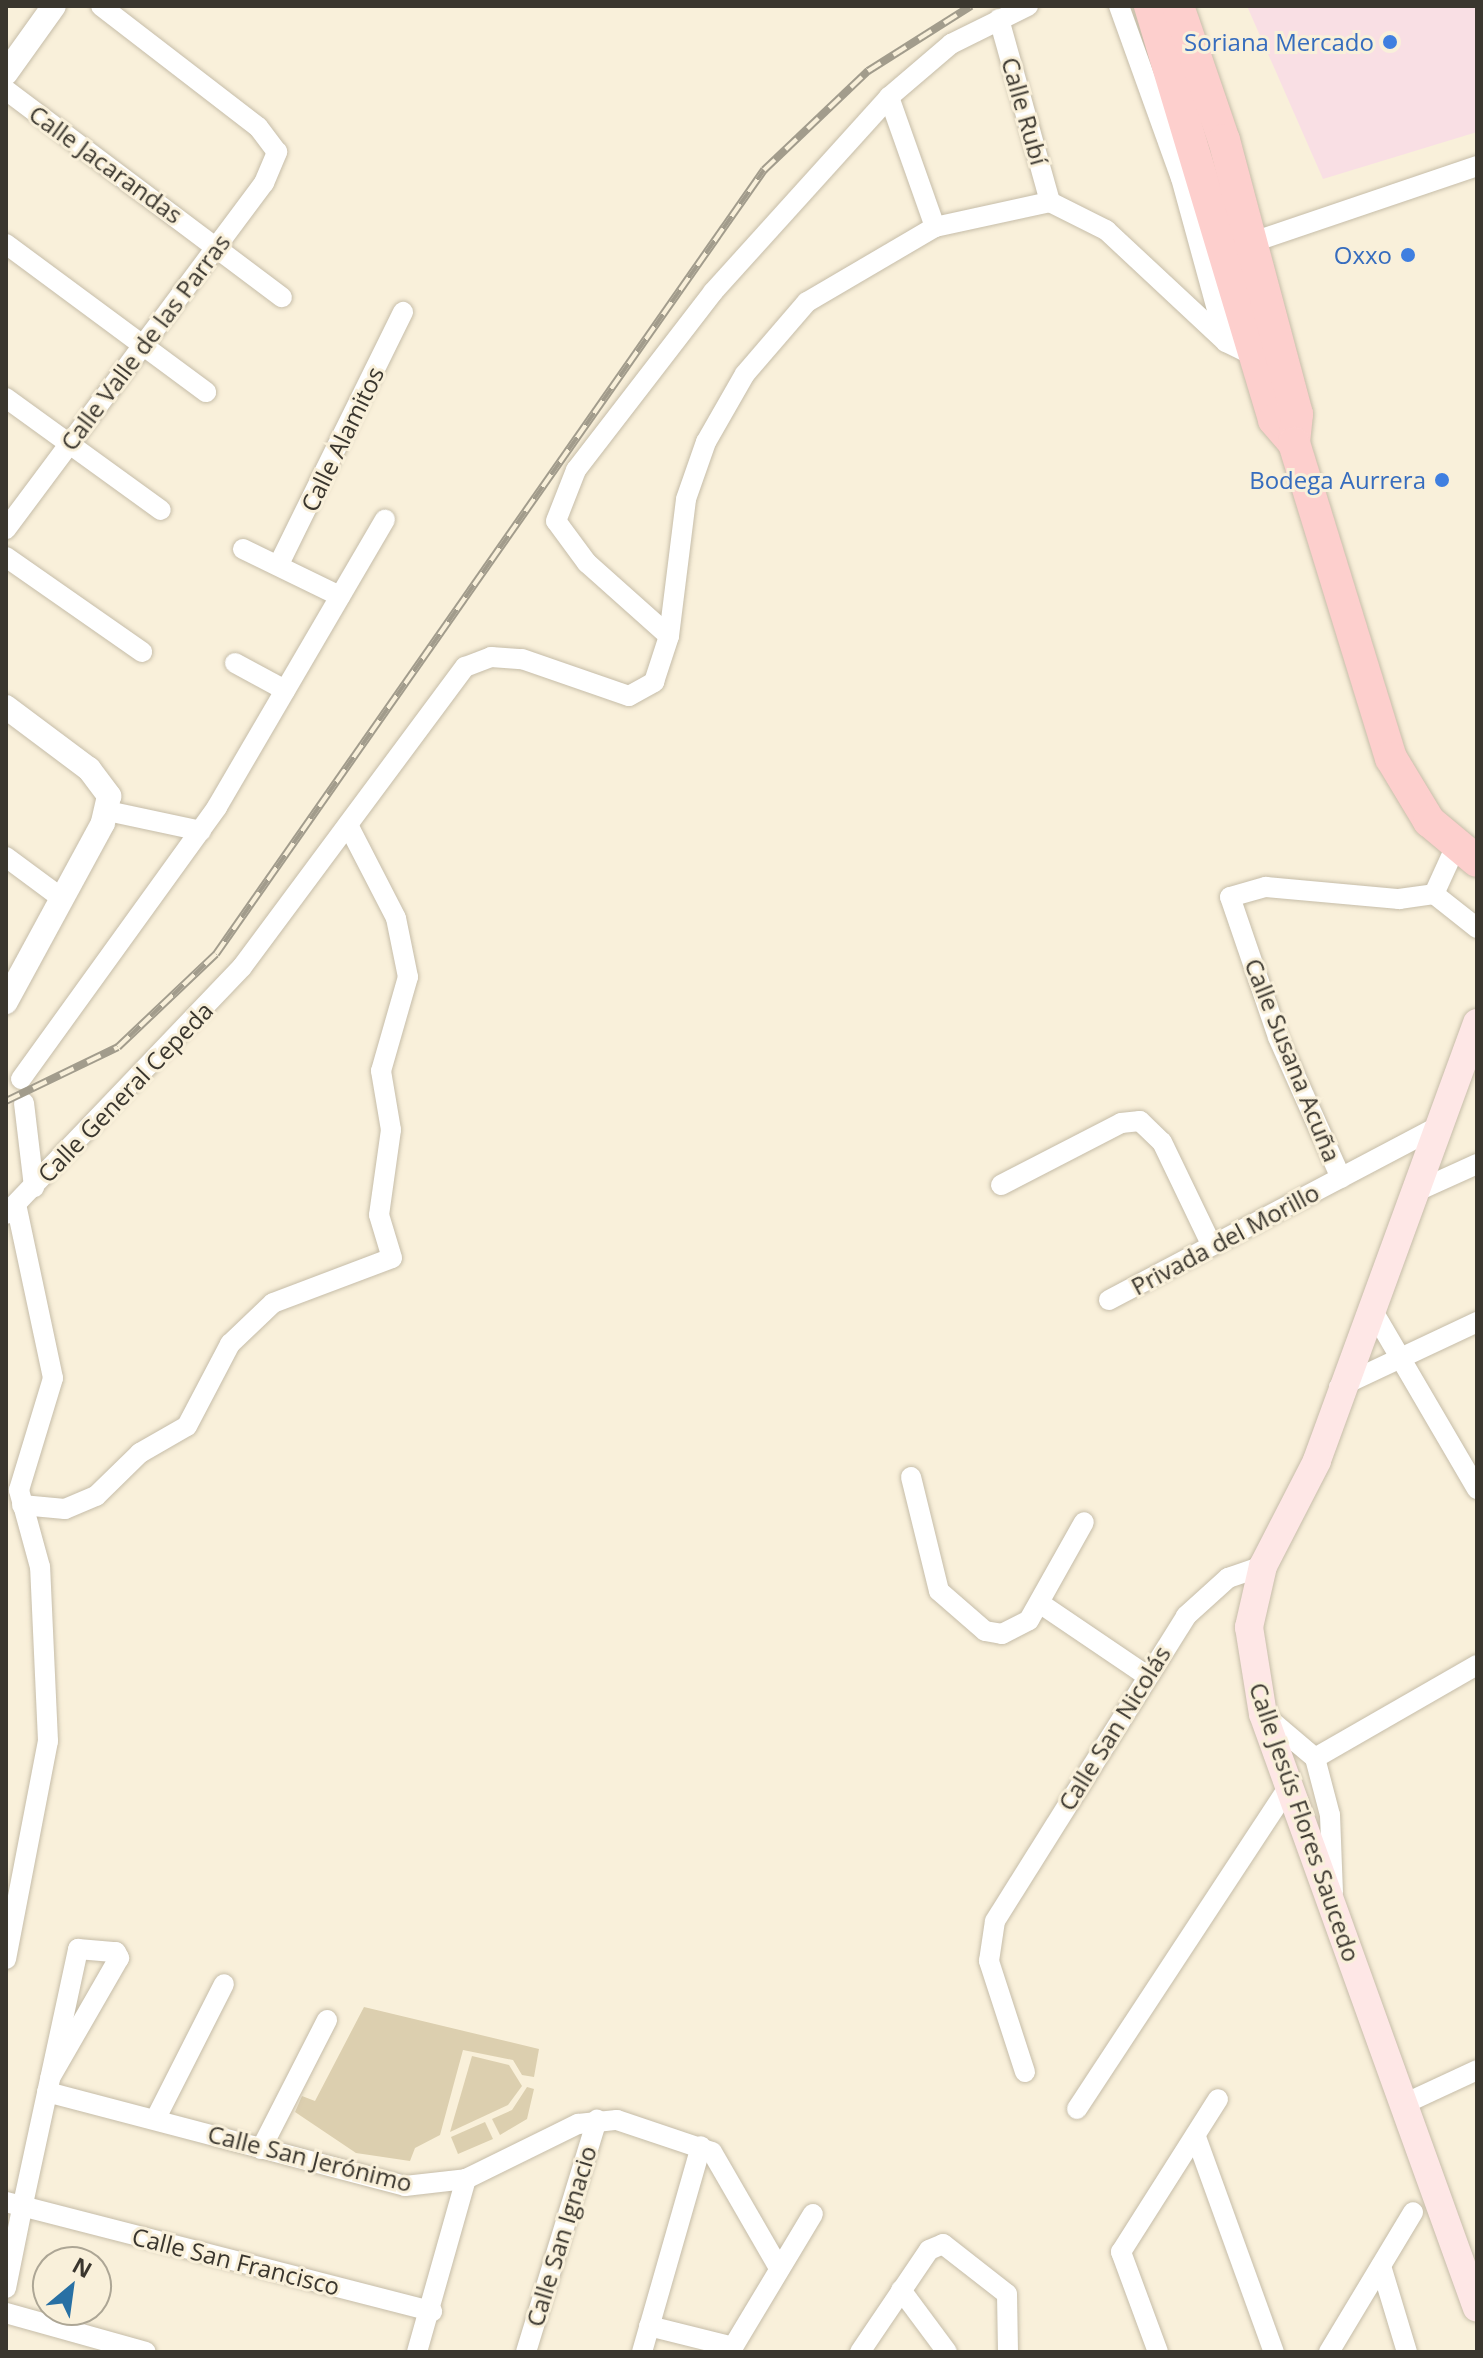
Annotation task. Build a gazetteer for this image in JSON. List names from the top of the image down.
{
  "streets": {
    "main road": ["Calle Jesús Flores Saucedo"],
    "street": [
      "Calle Rubí",
      "Calle Jacarandas",
      "Calle Valle de las Parras",
      "Calle Alamitos",
      "Calle Susana Acuña",
      "Calle General Cepeda",
      "Privada del Morillo",
      "Calle San Nicolás",
      "Calle San Jerónimo",
      "Calle San Ignacio",
      "Calle San Francisco"
    ]
  },
  "crossings": [
    ["Calle Jacarandas", "Calle Valle de las Parras"],
    ["Calle Susana Acuña", "Privada del Morillo"],
    ["Privada del Morillo", "Calle Jesús Flores Saucedo"],
    ["Calle San Nicolás", "Calle Jesús Flores Saucedo"],
    ["Calle San Jerónimo", "Calle San Ignacio"]
  ],
  "places": ["Soriana Mercado", "Oxxo", "Bodega Aurrera"],
  "north": "top right"
}
